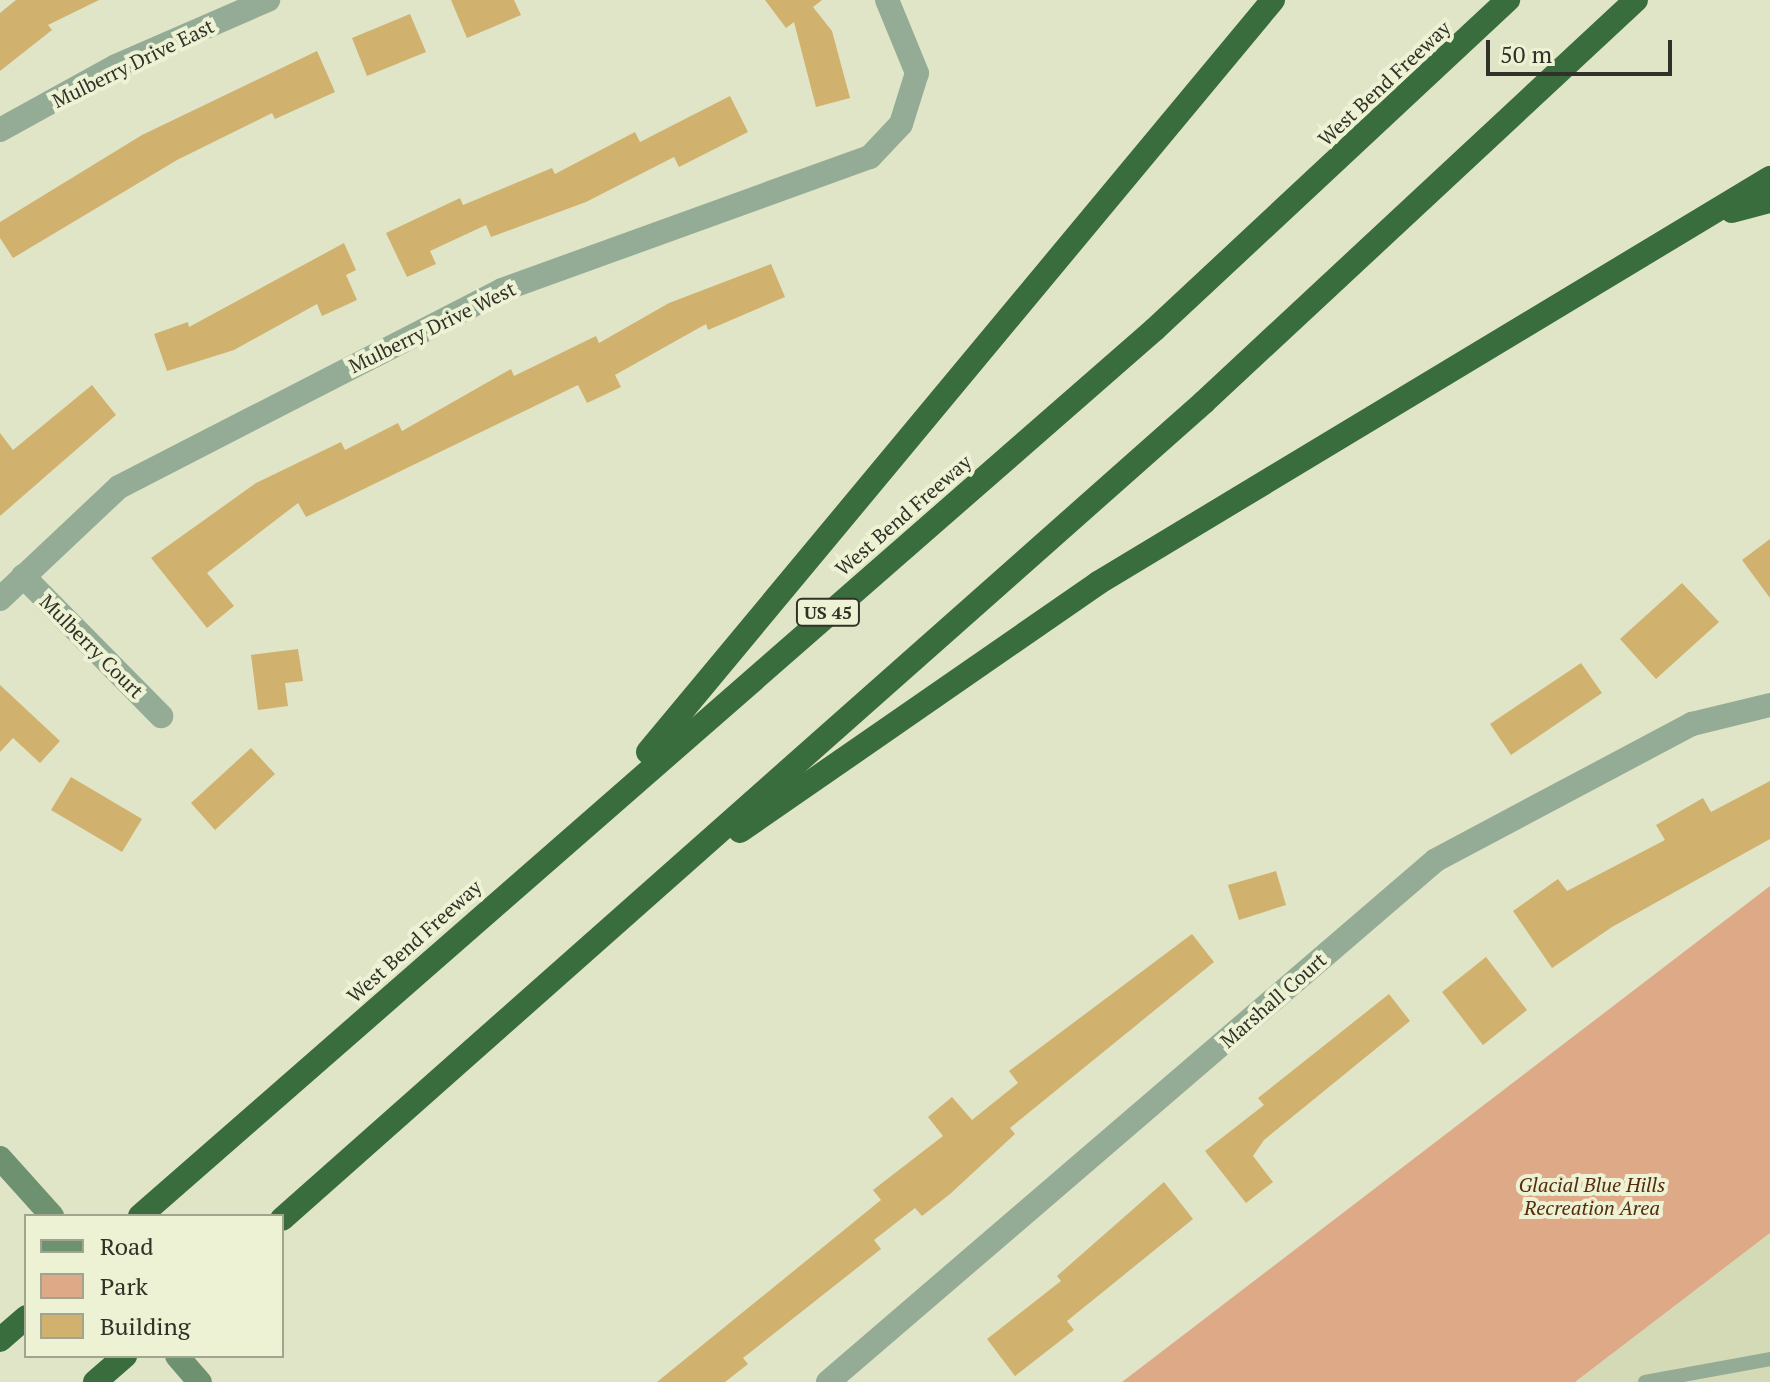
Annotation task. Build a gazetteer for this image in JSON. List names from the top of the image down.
{
  "streets": {
    "highway": ["West Bend Freeway", "US 45"],
    "street": [
      "Mulberry Drive East",
      "Mulberry Drive West",
      "Mulberry Court",
      "Marshall Court"
    ]
  },
  "crossings": [
    ["Mulberry Drive West", "Mulberry Court"]
  ],
  "parks": ["Glacial Blue Hills Recreation Area"],
  "legend": ["Road", "Park", "Building"],
  "scale_bar": "50 m"
}
